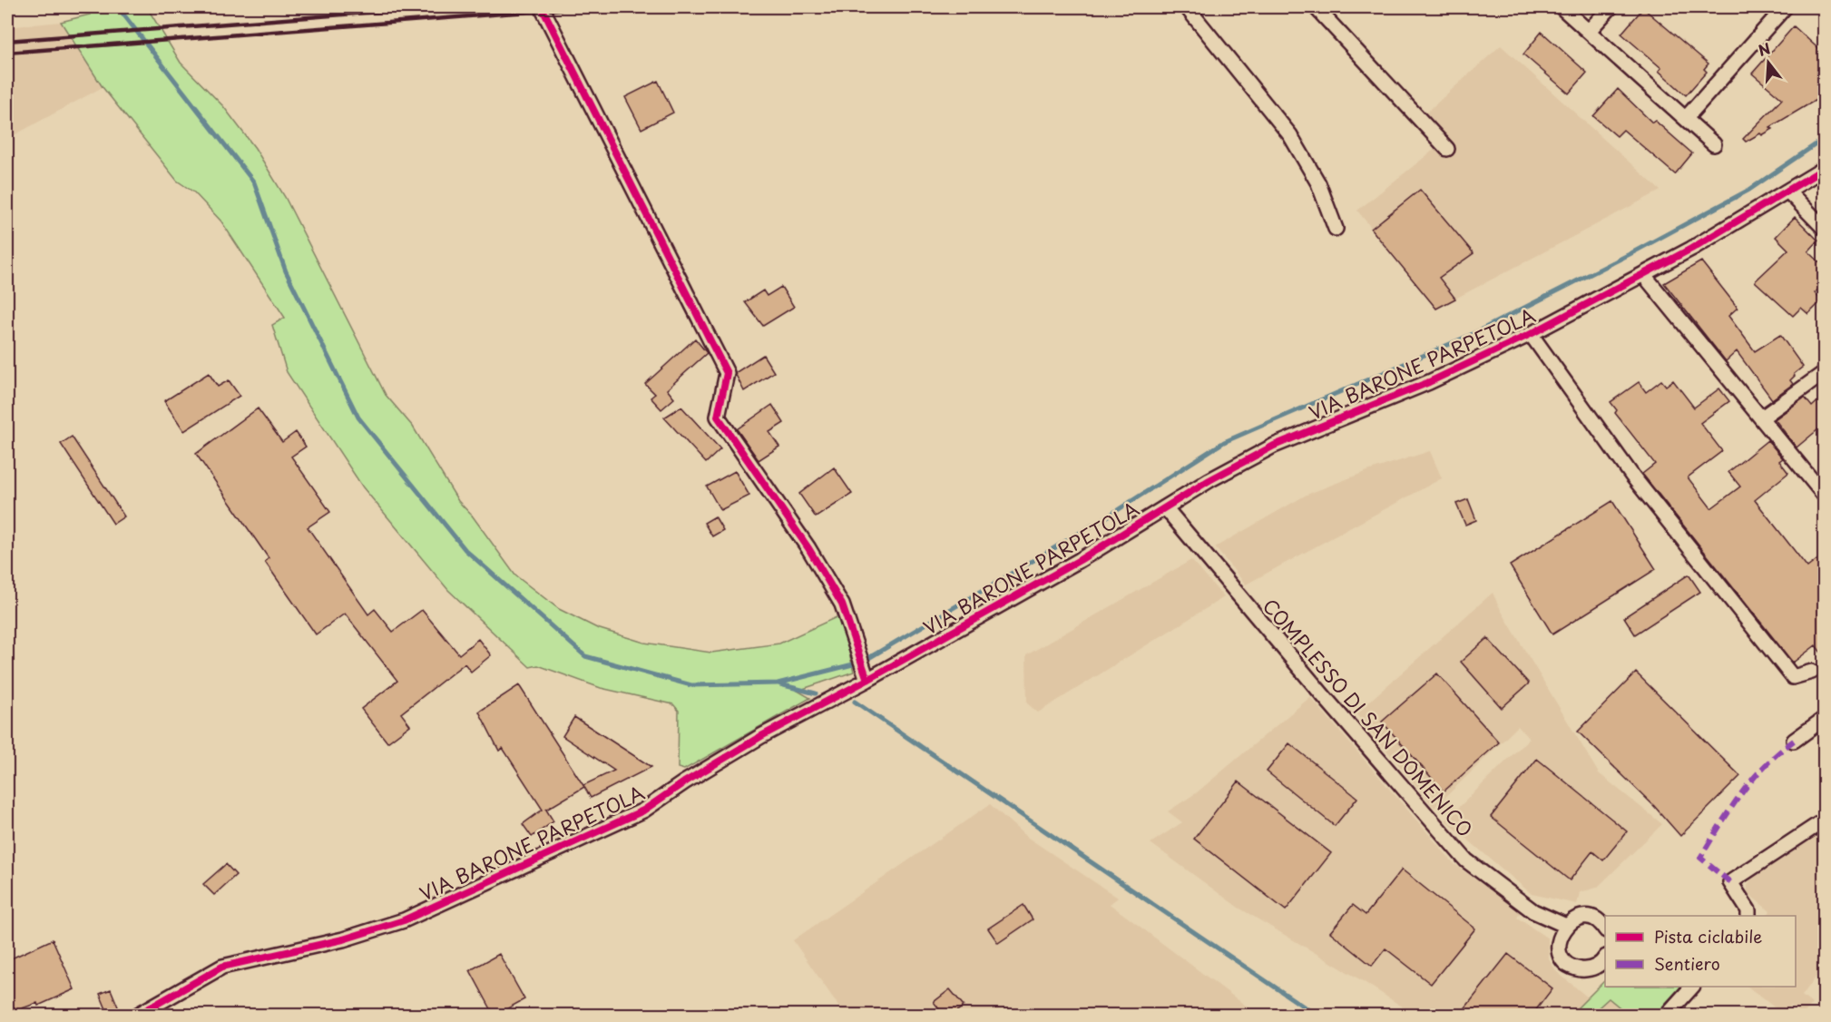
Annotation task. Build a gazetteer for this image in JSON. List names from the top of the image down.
{
  "streets": {
    "street": ["VIA BARONE PARPETOLA", "COMPLESSO DI SAN DOMENICO"]
  },
  "crossings": [
    ["VIA BARONE PARPETOLA", "COMPLESSO DI SAN DOMENICO"]
  ],
  "legend": ["Pista ciclabile", "Sentiero"],
  "north": "top"
}
